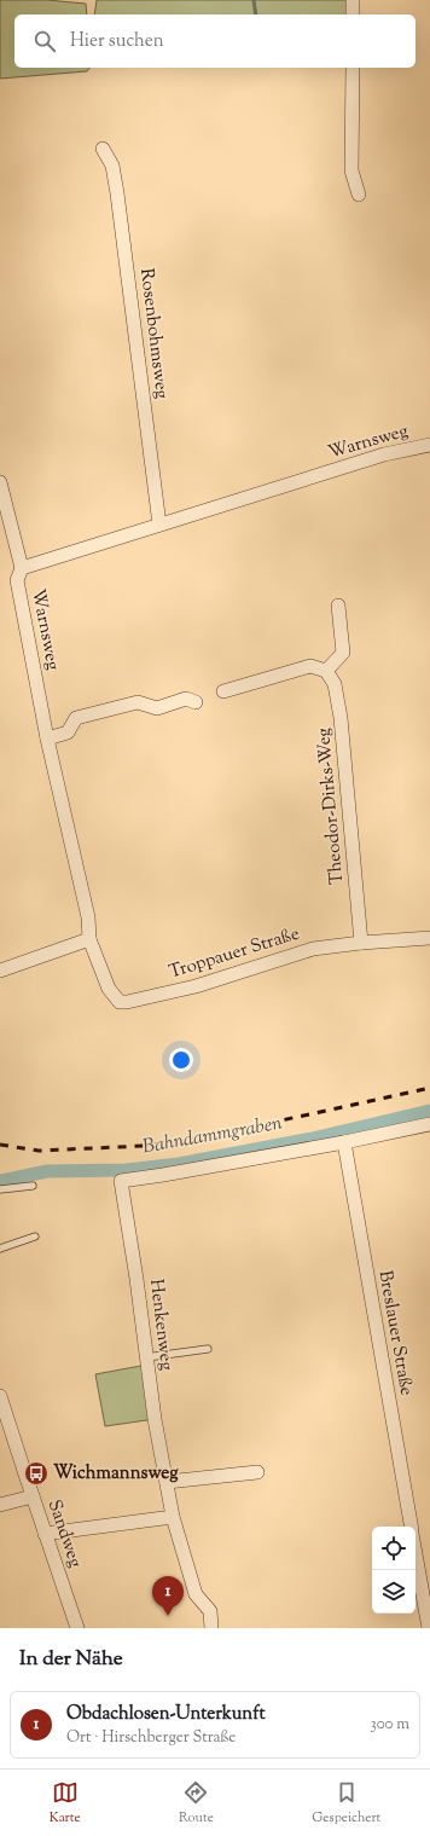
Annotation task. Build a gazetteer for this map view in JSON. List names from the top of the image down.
{
  "streets": {
    "street": [
      "Rosenbohmsweg",
      "Warnsweg",
      "Theodor-Dirks-Weg",
      "Troppauer Straße",
      "Henkenweg",
      "Breslauer Straße",
      "Sandweg"
    ]
  },
  "crossings": [
    ["Rosenbohmsweg", "Warnsweg"],
    ["Warnsweg", "Troppauer Straße"],
    ["Theodor-Dirks-Weg", "Troppauer Straße"],
    ["Henkenweg", "Breslauer Straße"]
  ],
  "water": ["Bahndammgraben"],
  "places": {
    "bus stop": ["Wichmannsweg"]
  },
  "page": {
    "search": "Hier suchen",
    "pins": "1",
    "heading": "In der Nähe",
    "list": [
      {
        "mark": "1",
        "name": "Obdachlosen-Unterkunft",
        "note": "Ort · Hirschberger Straße",
        "value": "300 m"
      }
    ],
    "nav": ["Karte", "Route", "Gespeichert"]
  }
}
